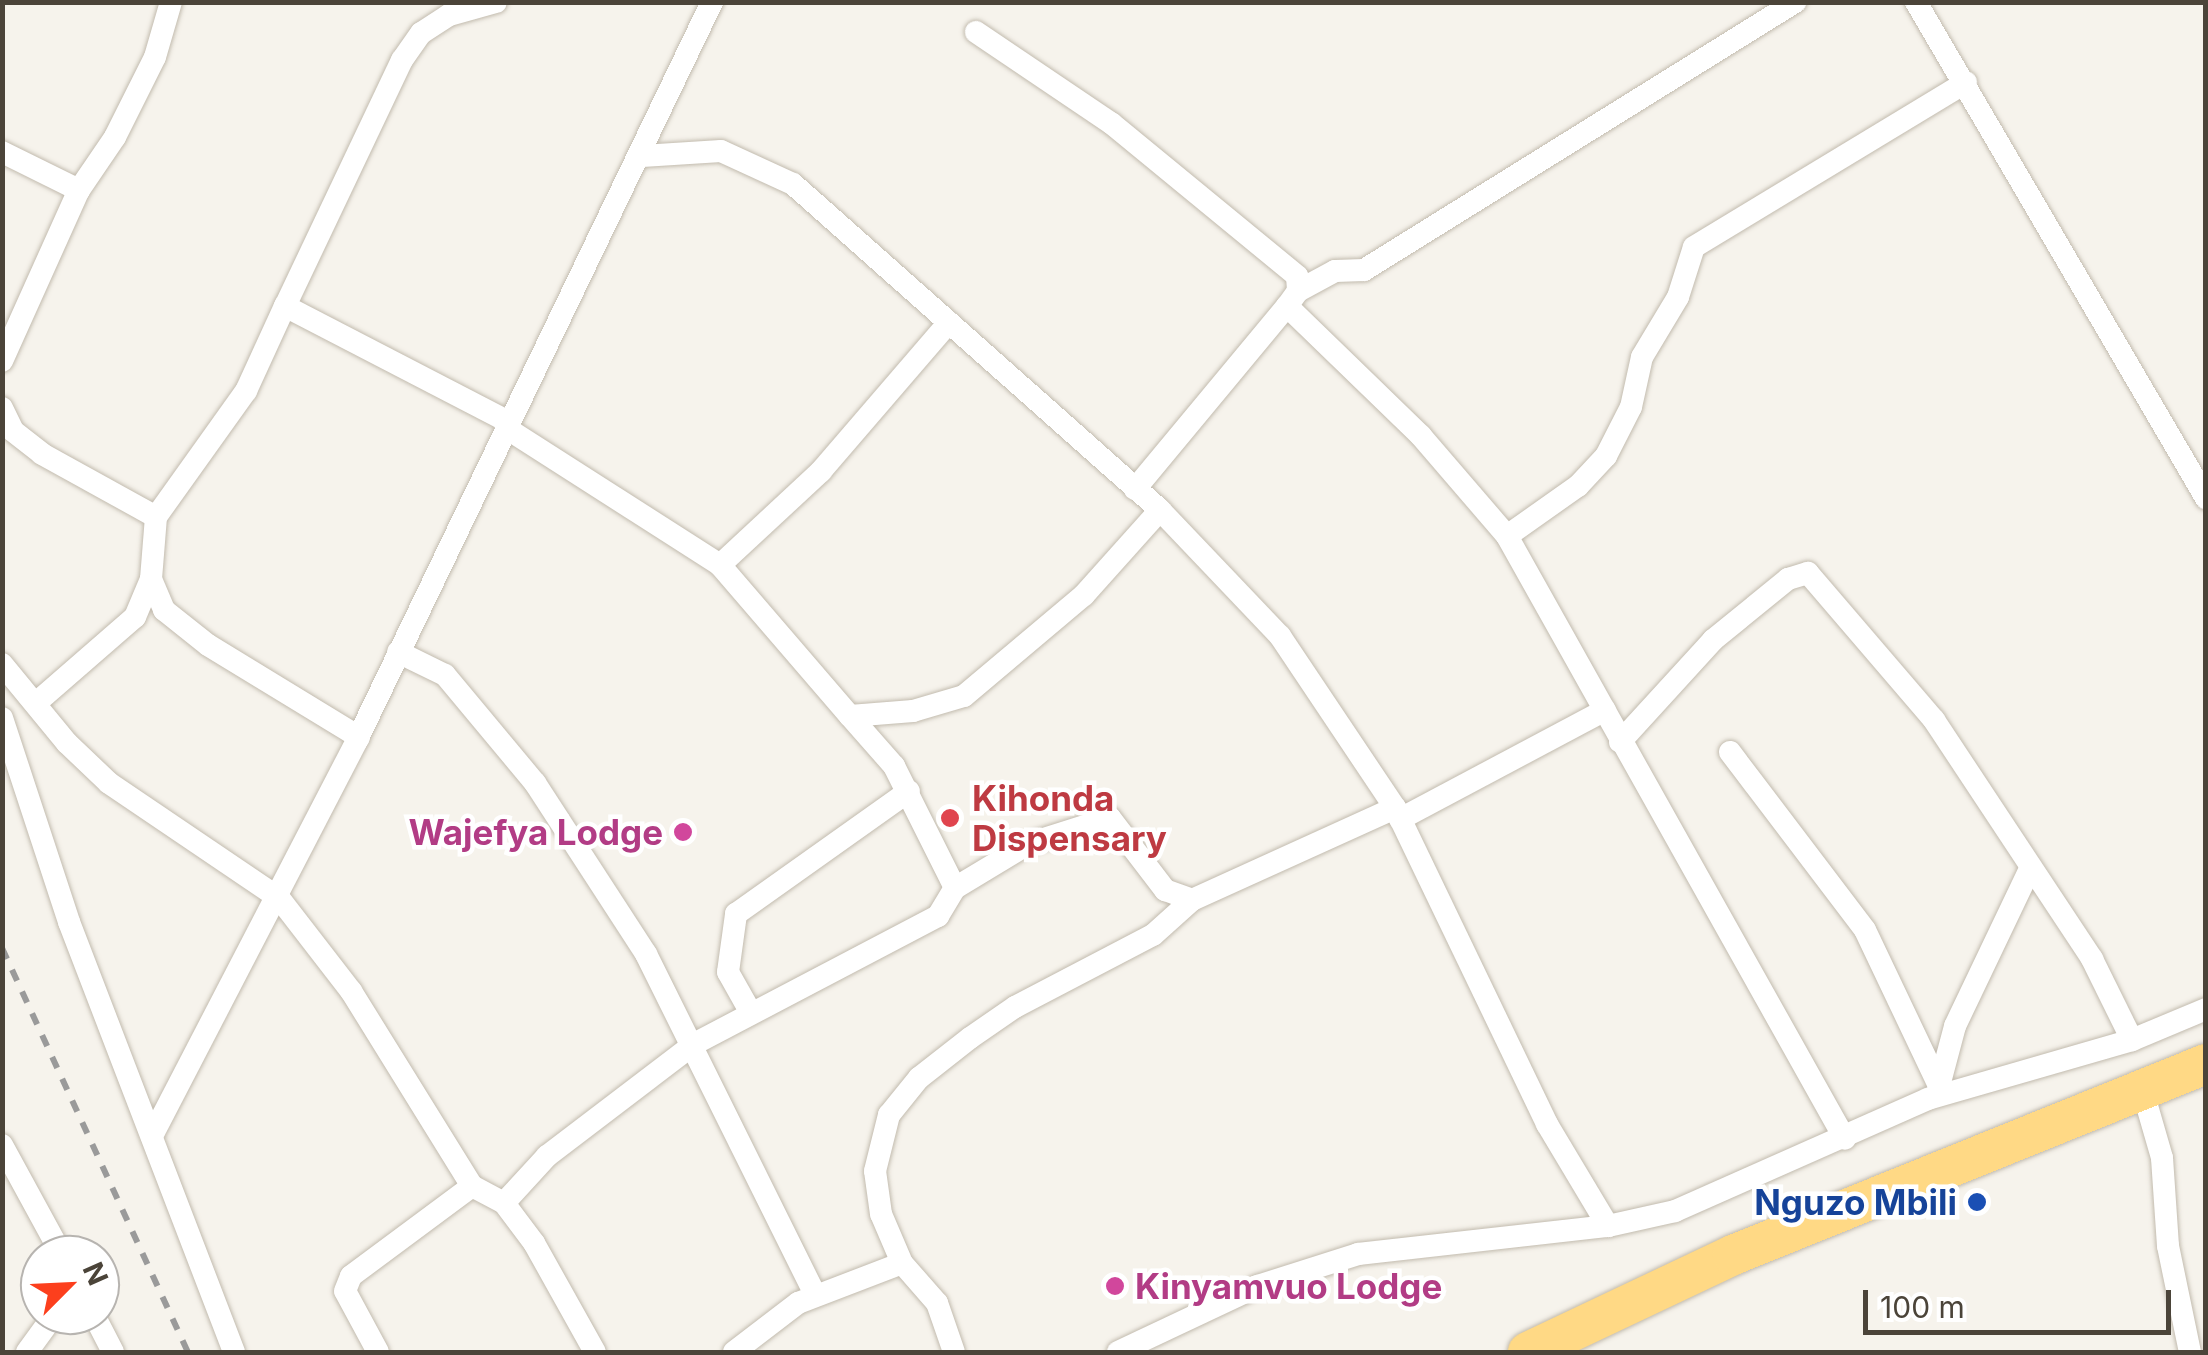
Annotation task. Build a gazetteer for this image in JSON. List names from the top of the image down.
{
  "places": [
    "Kihonda Dispensary",
    "Wajefya Lodge",
    "Nguzo Mbili",
    "Kinyamvuo Lodge"
  ],
  "scale_bar": "100 m",
  "north": "top right"
}
